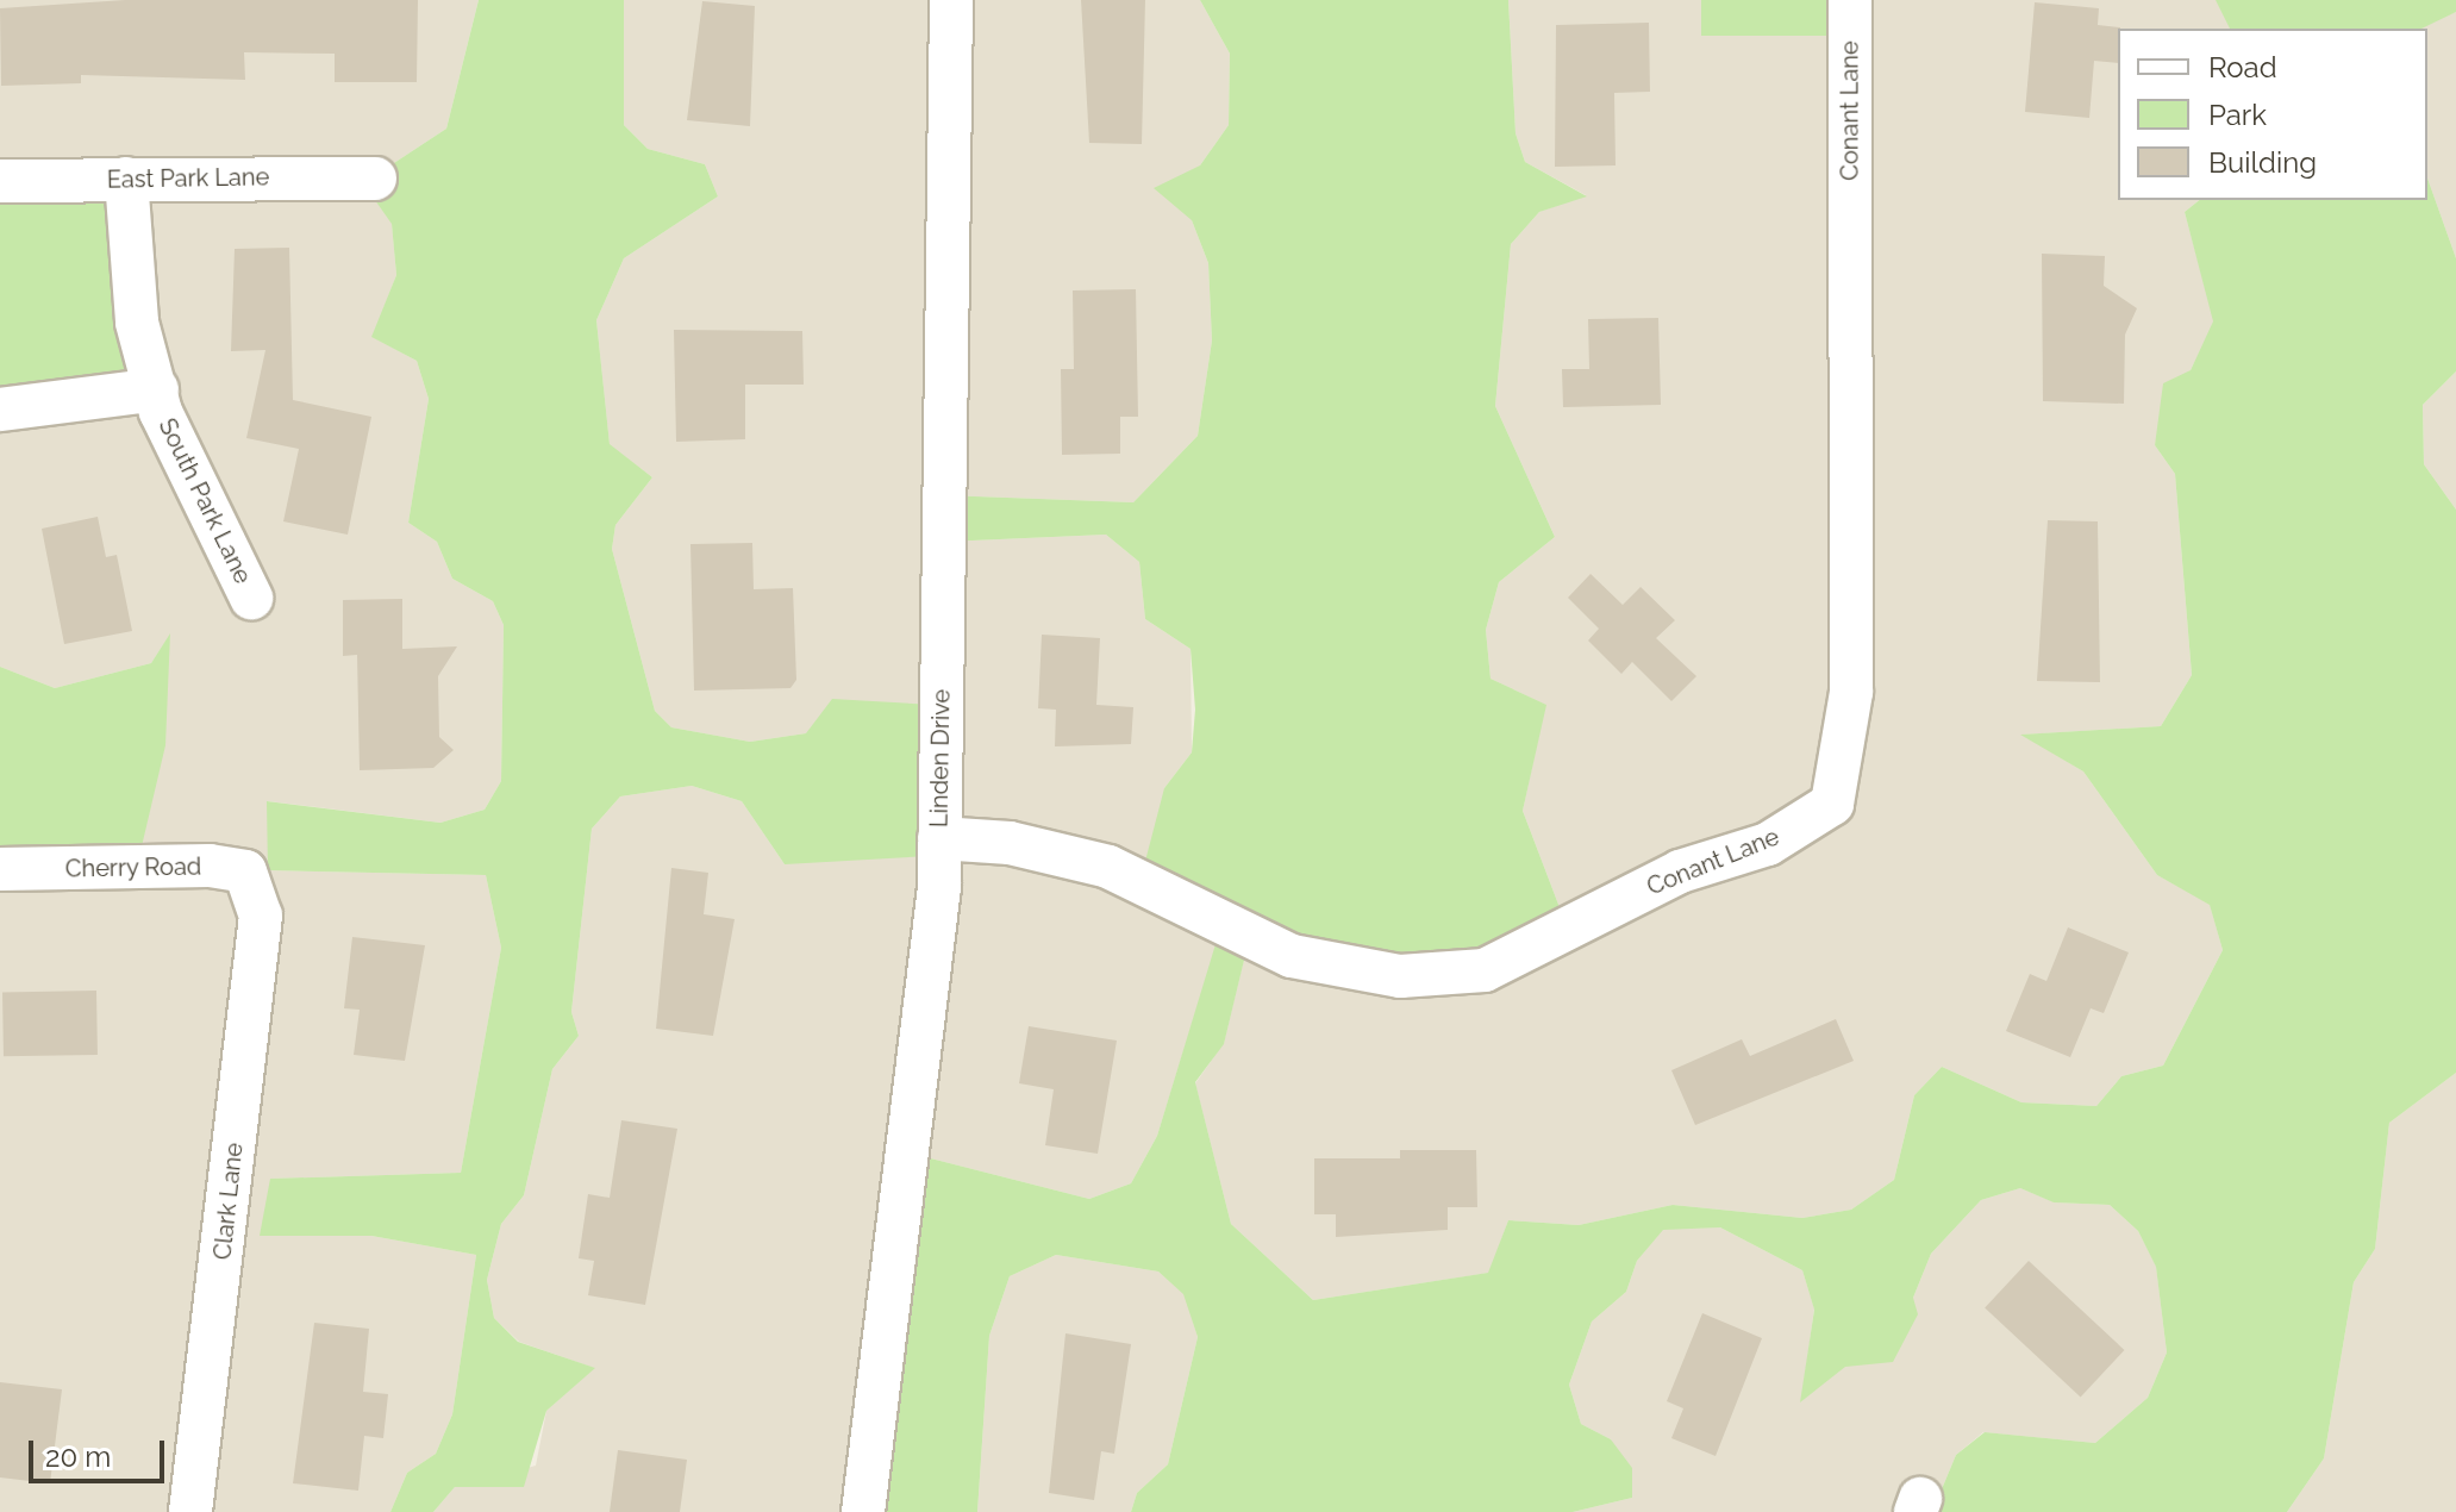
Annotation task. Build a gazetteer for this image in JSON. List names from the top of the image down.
{
  "streets": {
    "street": [
      "Conant Lane",
      "East Park Lane",
      "South Park Lane",
      "Linden Drive",
      "Cherry Road",
      "Clark Lane"
    ]
  },
  "crossings": [
    ["Conant Lane", "Linden Drive"],
    ["East Park Lane", "South Park Lane"],
    ["Cherry Road", "Clark Lane"]
  ],
  "legend": ["Road", "Park", "Building"],
  "scale_bar": "20 m"
}
